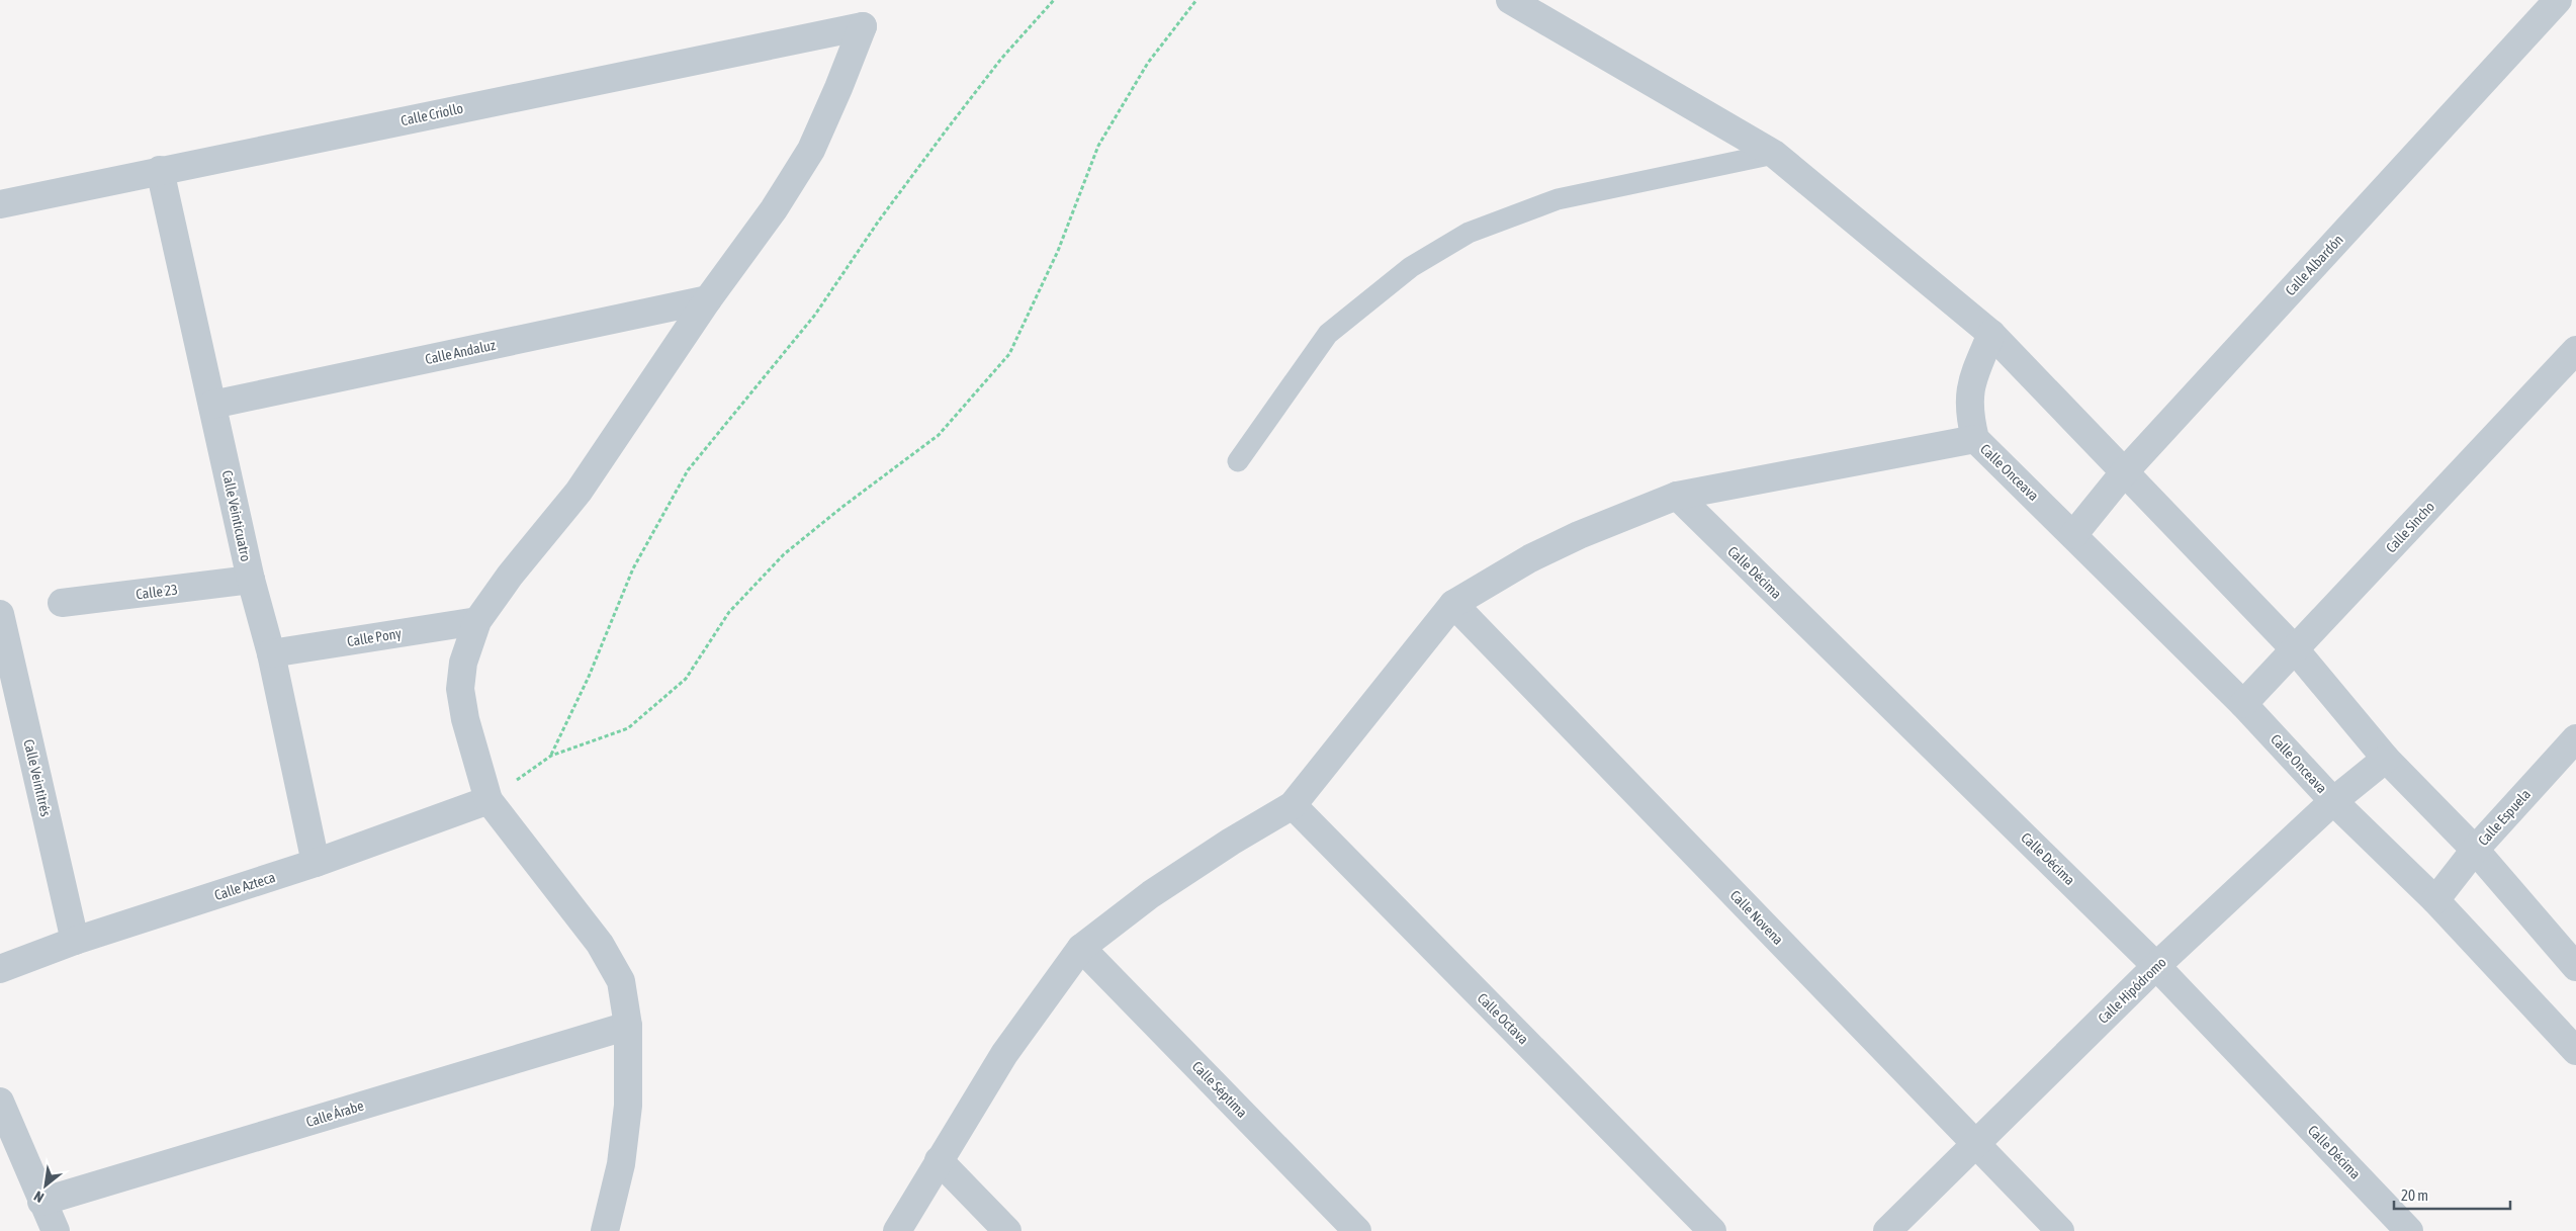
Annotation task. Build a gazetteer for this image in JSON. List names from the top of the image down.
{
  "streets": {
    "street": [
      "Calle Criollo",
      "Calle Albardón",
      "Calle Andaluz",
      "Calle Onceava",
      "Calle Veinticuatro",
      "Calle Sincho",
      "Calle Décima",
      "Calle 23",
      "Calle Pony",
      "Calle Veintitrés",
      "Calle Espuela",
      "Calle Azteca",
      "Calle Novena",
      "Calle Hipódromo",
      "Calle Octava",
      "Calle Séptima",
      "Calle Árabe"
    ]
  },
  "crossings": [
    ["Calle Criollo", "Calle Andaluz"],
    ["Calle Criollo", "Calle Veinticuatro"],
    ["Calle Albardón", "Calle Onceava"],
    ["Calle Andaluz", "Calle Veinticuatro"],
    ["Calle Onceava", "Calle Sincho"],
    ["Calle Onceava", "Calle Espuela"],
    ["Calle Onceava", "Calle Hipódromo"],
    ["Calle Veinticuatro", "Calle 23"],
    ["Calle Veinticuatro", "Calle Pony"],
    ["Calle Veinticuatro", "Calle Azteca"],
    ["Calle Décima", "Calle Hipódromo"],
    ["Calle Veintitrés", "Calle Azteca"],
    ["Calle Novena", "Calle Hipódromo"]
  ],
  "scale_bar": "20 m",
  "north": "bottom left"
}
